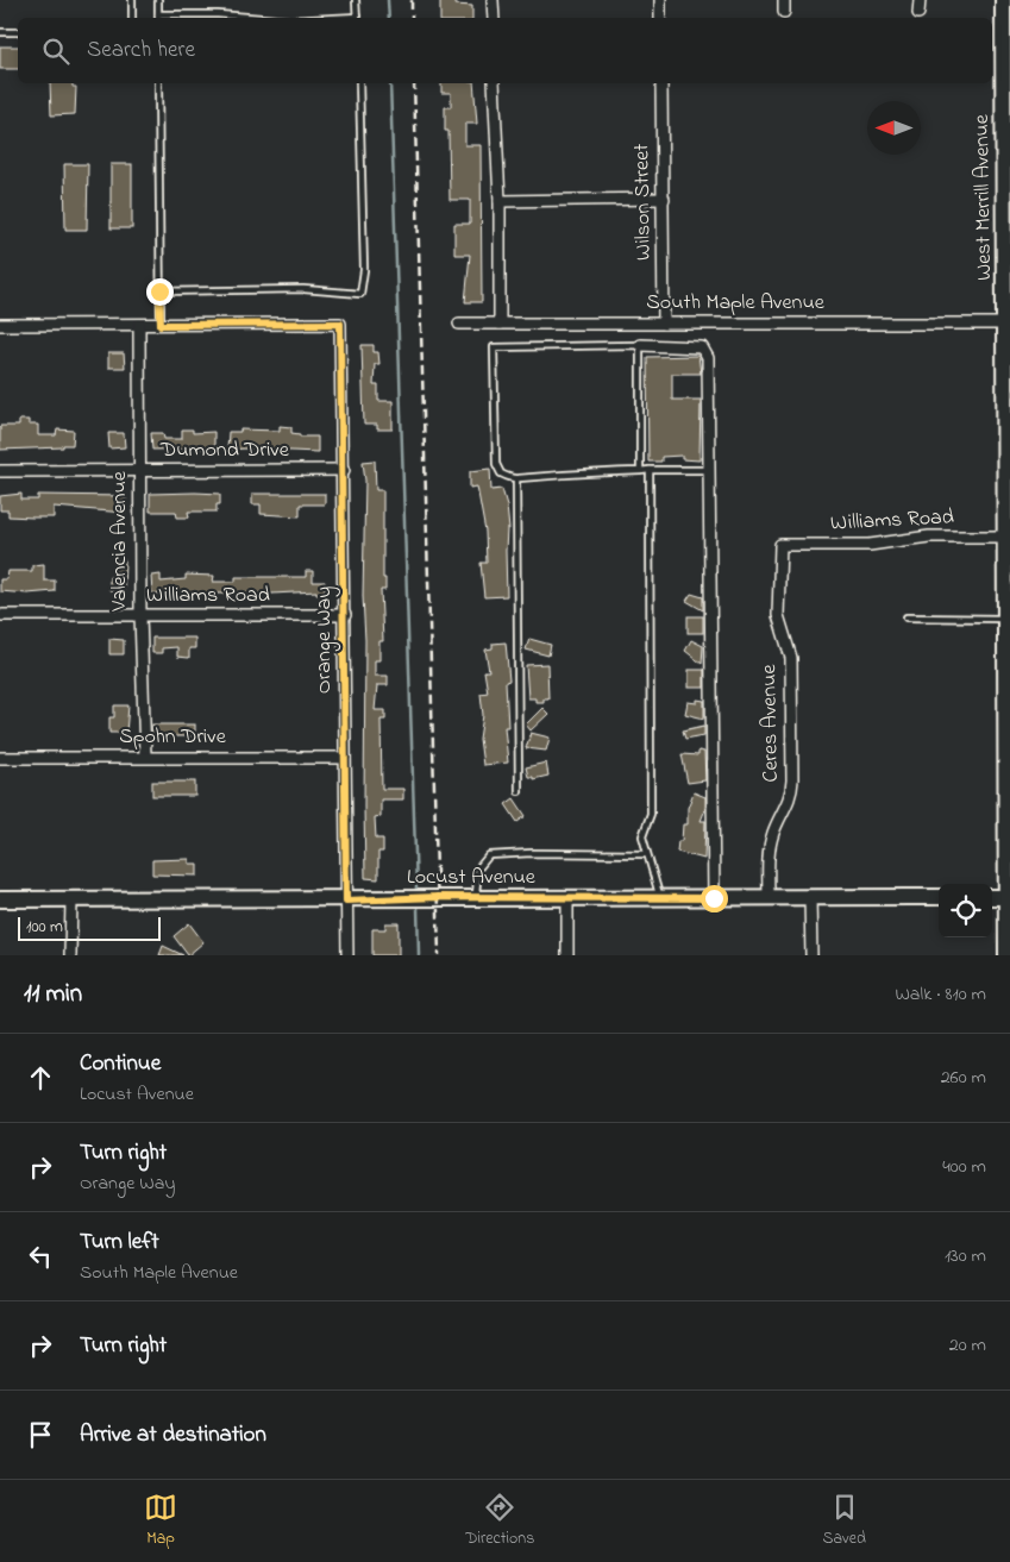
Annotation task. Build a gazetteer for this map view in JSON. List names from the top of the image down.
{
  "streets": {
    "street": [
      "West Merrill Avenue",
      "Wilson Street",
      "South Maple Avenue",
      "Dumond Drive",
      "Williams Road",
      "Valencia Avenue",
      "Orange Way",
      "Ceres Avenue",
      "Spohn Drive",
      "Locust Avenue"
    ]
  },
  "crossings": [
    ["West Merrill Avenue", "South Maple Avenue"],
    ["West Merrill Avenue", "Williams Road"],
    ["Wilson Street", "South Maple Avenue"],
    ["Dumond Drive", "Valencia Avenue"],
    ["Dumond Drive", "Orange Way"],
    ["Williams Road", "Valencia Avenue"],
    ["Williams Road", "Orange Way"],
    ["Williams Road", "Ceres Avenue"],
    ["Valencia Avenue", "Spohn Drive"],
    ["Orange Way", "Spohn Drive"],
    ["Orange Way", "Locust Avenue"],
    ["Ceres Avenue", "Locust Avenue"]
  ],
  "scale_bar": "100 m",
  "north": "left",
  "page": {
    "search": "Search here",
    "scale": "100 m",
    "heading": ["11 min", "Walk · 810 m"],
    "list": [
      ["Continue", "Locust Avenue", "260 m"],
      ["Turn right", "Orange Way", "400 m"],
      ["Turn left", "South Maple Avenue", "130 m"],
      ["Turn right", "20 m"],
      "Arrive at destination"
    ],
    "nav": ["Map", "Directions", "Saved"]
  }
}
